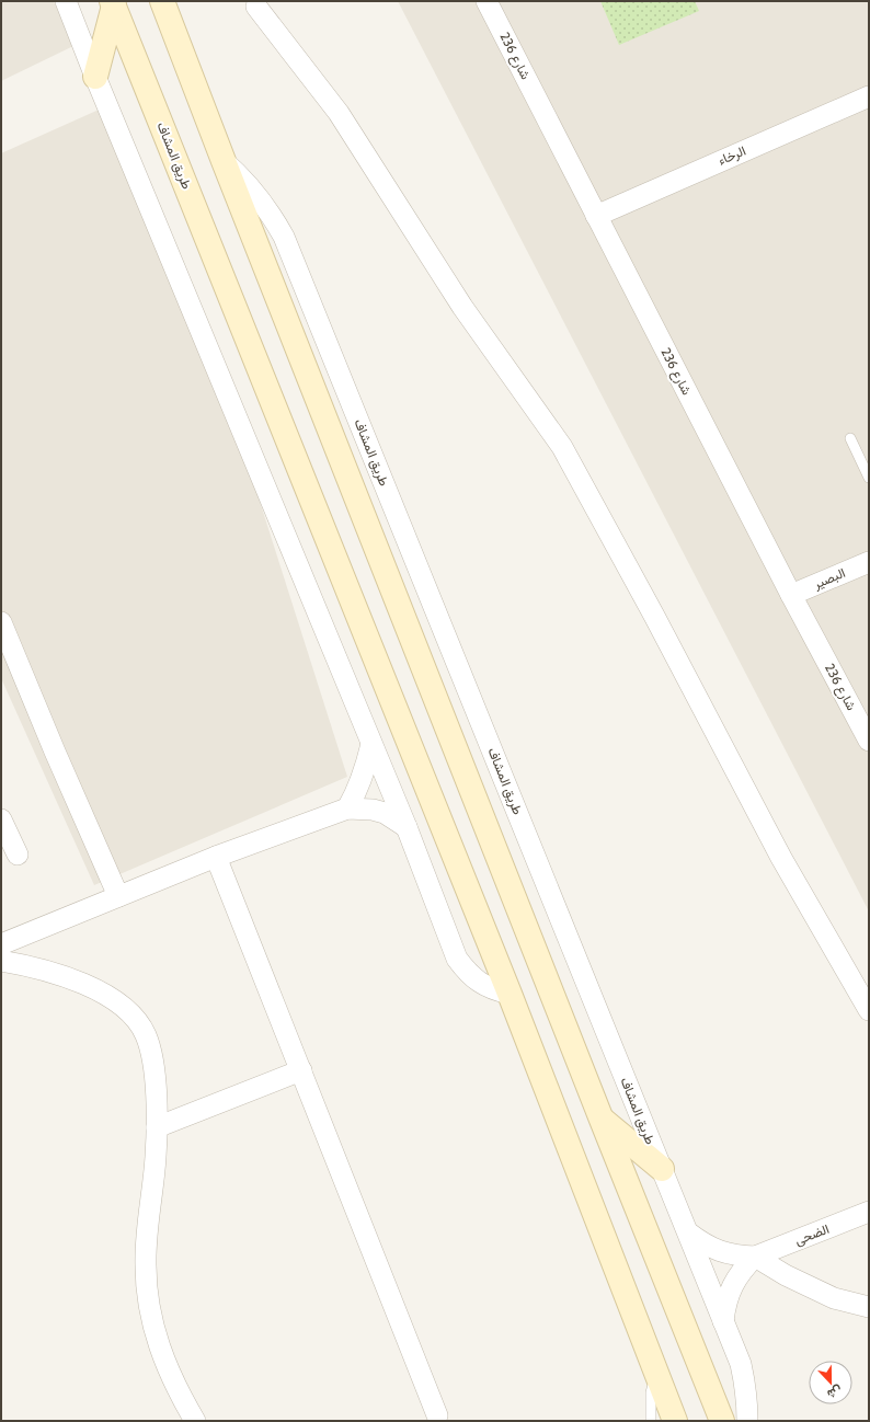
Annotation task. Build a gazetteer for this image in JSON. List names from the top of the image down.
{
  "streets": {
    "street": [
      "شارع 236",
      "طريق المشاف",
      "الرخاء",
      "البصير",
      "الضحى"
    ]
  },
  "crossings": [
    ["شارع 236", "الرخاء"],
    ["شارع 236", "البصير"],
    ["طريق المشاف", "الضحى"]
  ],
  "north": "bottom"
}
